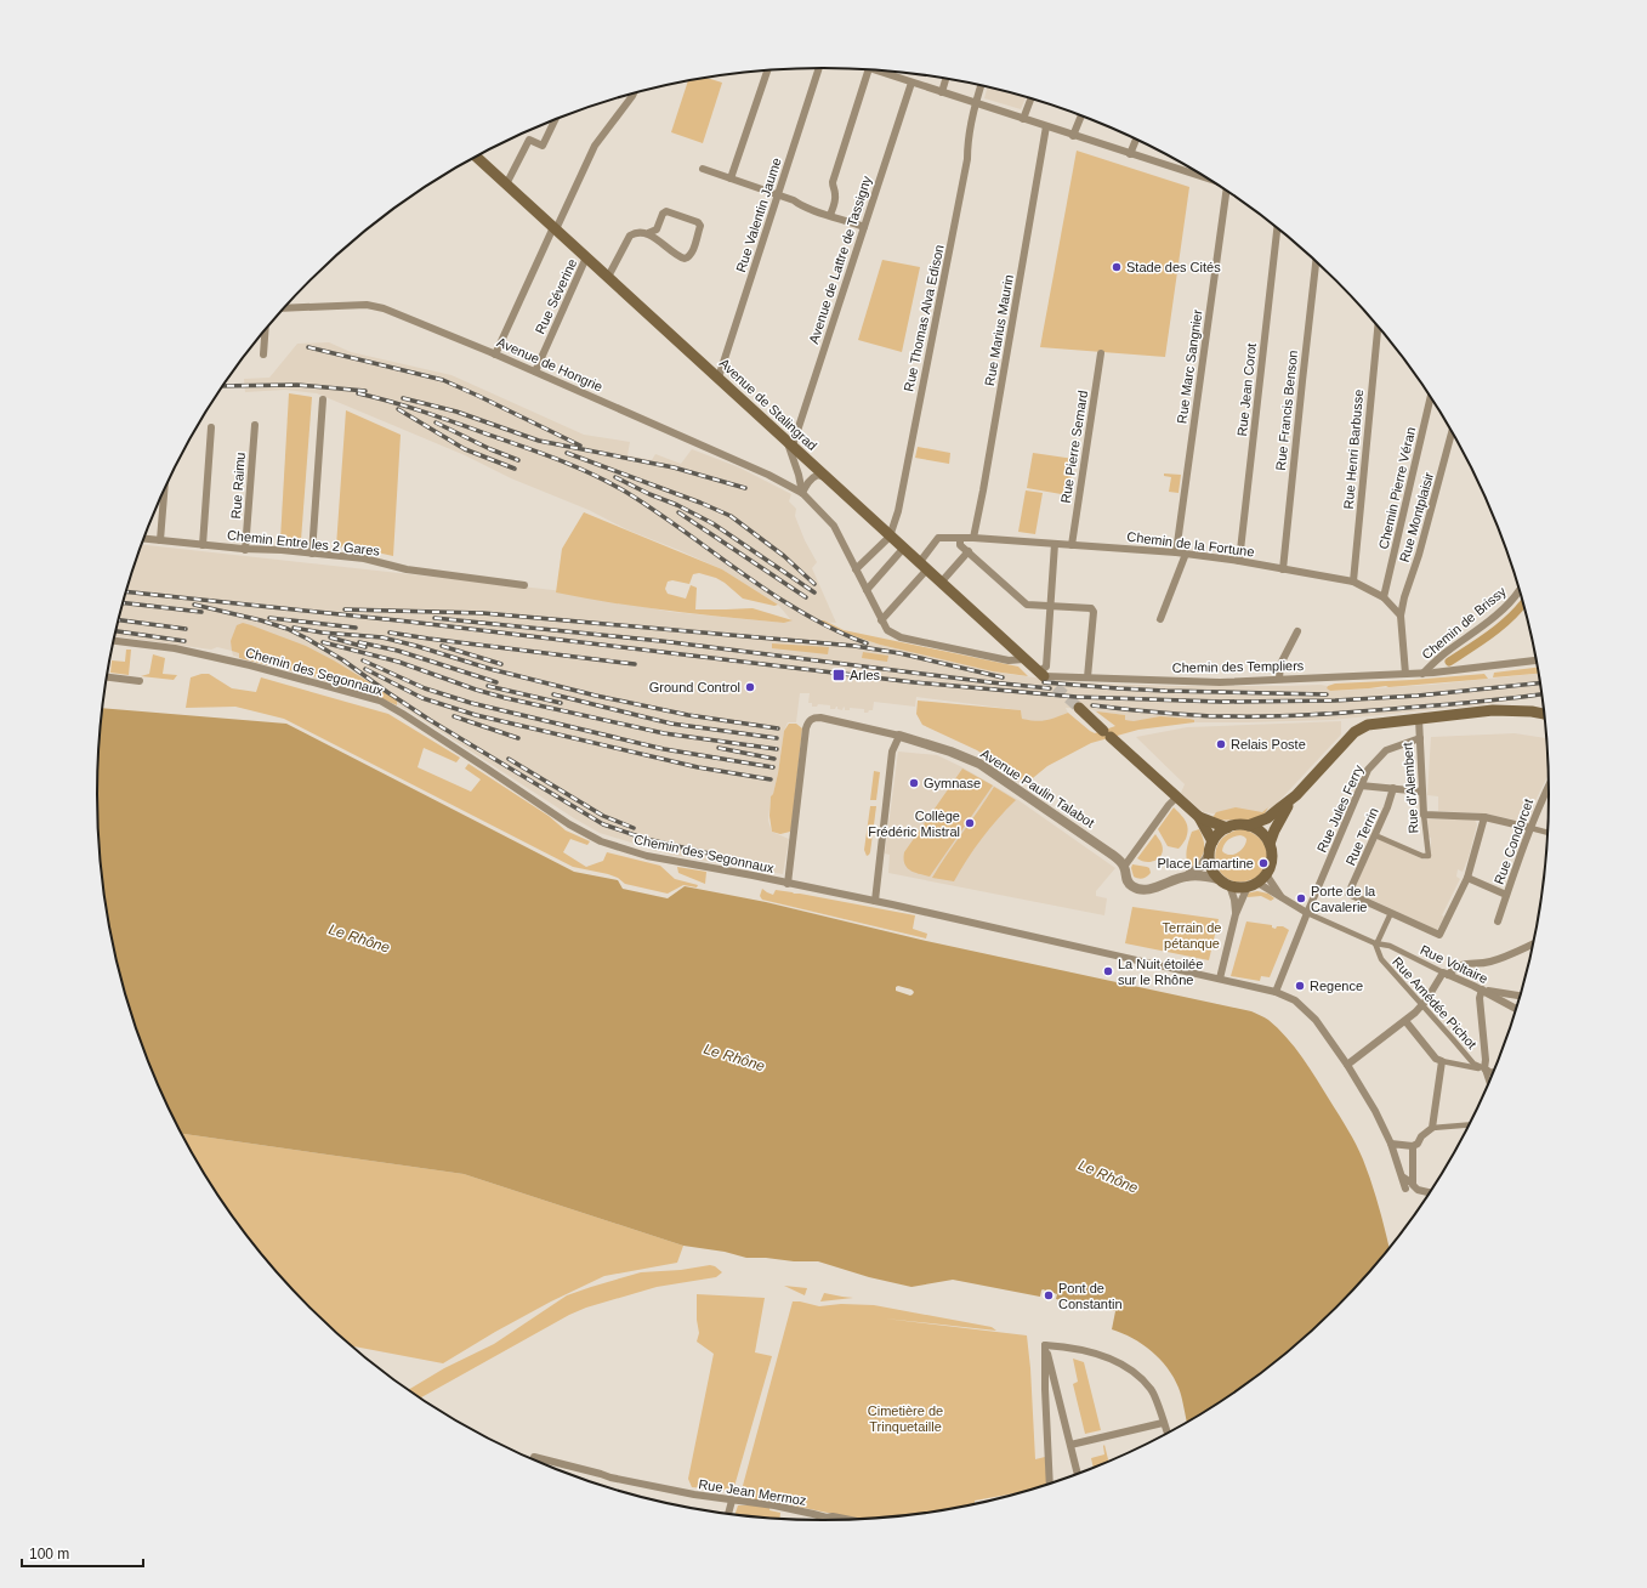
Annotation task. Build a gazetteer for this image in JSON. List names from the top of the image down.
{
  "streets": {
    "main road": ["Avenue de Stalingrad"],
    "street": [
      "Rue Valentin Jaume",
      "Avenue de Lattre de Tassigny",
      "Rue Séverine",
      "Rue Thomas Alva Edison",
      "Rue Marius Maurin",
      "Avenue de Hongrie",
      "Rue Marc Sangnier",
      "Rue Jean Corot",
      "Rue Francis Benson",
      "Rue Pierre Semard",
      "Rue Henri Barbusse",
      "Rue Raimu",
      "Chemin Pierre Véran",
      "Rue Montplaisir",
      "Chemin Entre les 2 Gares",
      "Chemin de la Fortune",
      "Chemin de Brissy",
      "Chemin des Templiers",
      "Chemin des Segonnaux",
      "Avenue Paulin Talabot",
      "Rue d'Alembert",
      "Rue Jules Ferry",
      "Rue Terrin",
      "Rue Condorcet",
      "Rue Voltaire",
      "Rue Amédée Pichot",
      "Rue Jean Mermoz"
    ]
  },
  "crossings": [
    ["Rue Valentin Jaume", "Avenue de Stalingrad"],
    ["Avenue de Lattre de Tassigny", "Avenue de Stalingrad"],
    ["Rue Séverine", "Avenue de Hongrie"],
    ["Rue Séverine", "Avenue de Stalingrad"],
    ["Rue Thomas Alva Edison", "Avenue de Stalingrad"],
    ["Rue Marius Maurin", "Chemin de la Fortune"],
    ["Avenue de Hongrie", "Avenue de Stalingrad"],
    ["Rue Marc Sangnier", "Chemin de la Fortune"],
    ["Rue Jean Corot", "Chemin de la Fortune"],
    ["Avenue de Stalingrad", "Chemin de la Fortune"],
    ["Avenue de Stalingrad", "Chemin des Templiers"],
    ["Rue Francis Benson", "Chemin de la Fortune"],
    ["Rue Pierre Semard", "Chemin de la Fortune"],
    ["Rue Henri Barbusse", "Chemin de la Fortune"],
    ["Rue Raimu", "Chemin Entre les 2 Gares"],
    ["Chemin Pierre Véran", "Chemin de la Fortune"],
    ["Rue Montplaisir", "Chemin de la Fortune"],
    ["Chemin de Brissy", "Chemin des Templiers"],
    ["Chemin des Segonnaux", "Avenue Paulin Talabot"],
    ["Chemin des Segonnaux", "Rue Jules Ferry"],
    ["Rue d'Alembert", "Rue Jules Ferry"],
    ["Rue d'Alembert", "Rue Terrin"],
    ["Rue Jules Ferry", "Rue Voltaire"],
    ["Rue Voltaire", "Rue Amédée Pichot"]
  ],
  "water": ["Le Rhône"],
  "parks": ["Terrain de pétanque", "Cimetière de Trinquetaille"],
  "places": {
    "other": [
      "Stade des Cités",
      "Ground Control",
      "Relais Poste",
      "Gymnase",
      "Collège Frédéric Mistral",
      "Place Lamartine",
      "Porte de la Cavalerie",
      "La Nuit étoilée sur le Rhône",
      "Regence",
      "Pont de Constantin"
    ],
    "transit": ["Arles"]
  },
  "scale_bar": "100 m"
}
